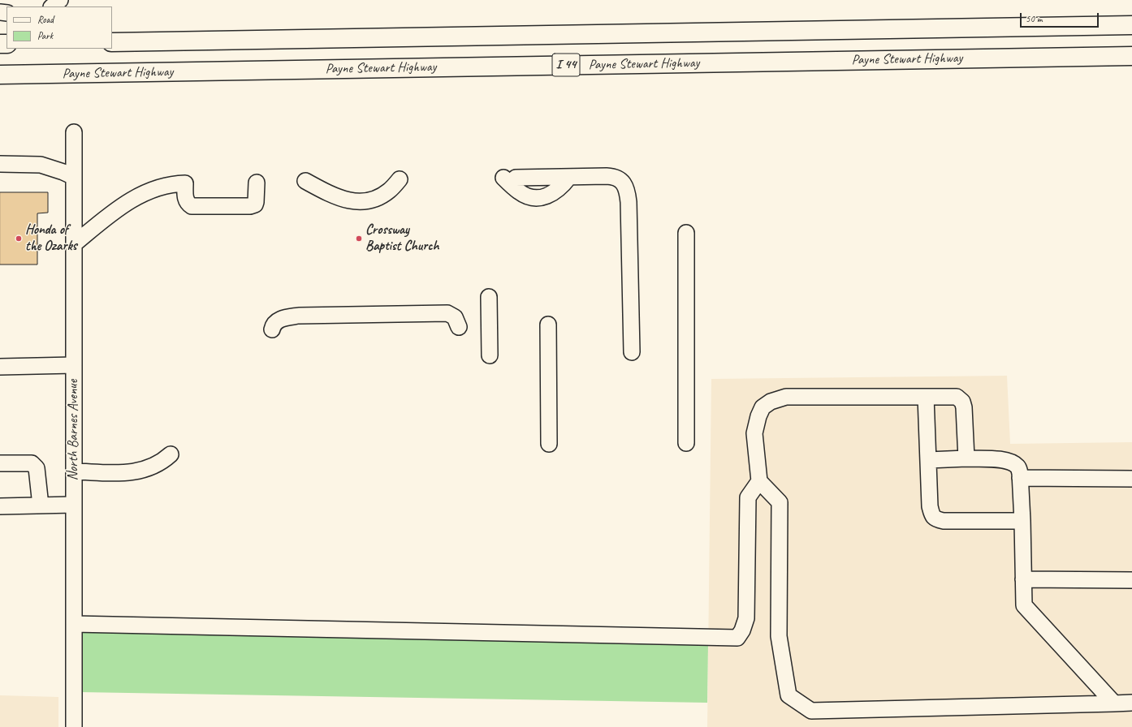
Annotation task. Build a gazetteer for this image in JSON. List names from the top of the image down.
{
  "streets": {
    "highway": ["Payne Stewart Highway", "I 44"],
    "street": ["North Barnes Avenue"]
  },
  "places": ["Honda of the Ozarks", "Crossway Baptist Church"],
  "legend": ["Road", "Park"],
  "scale_bar": "50 m"
}
